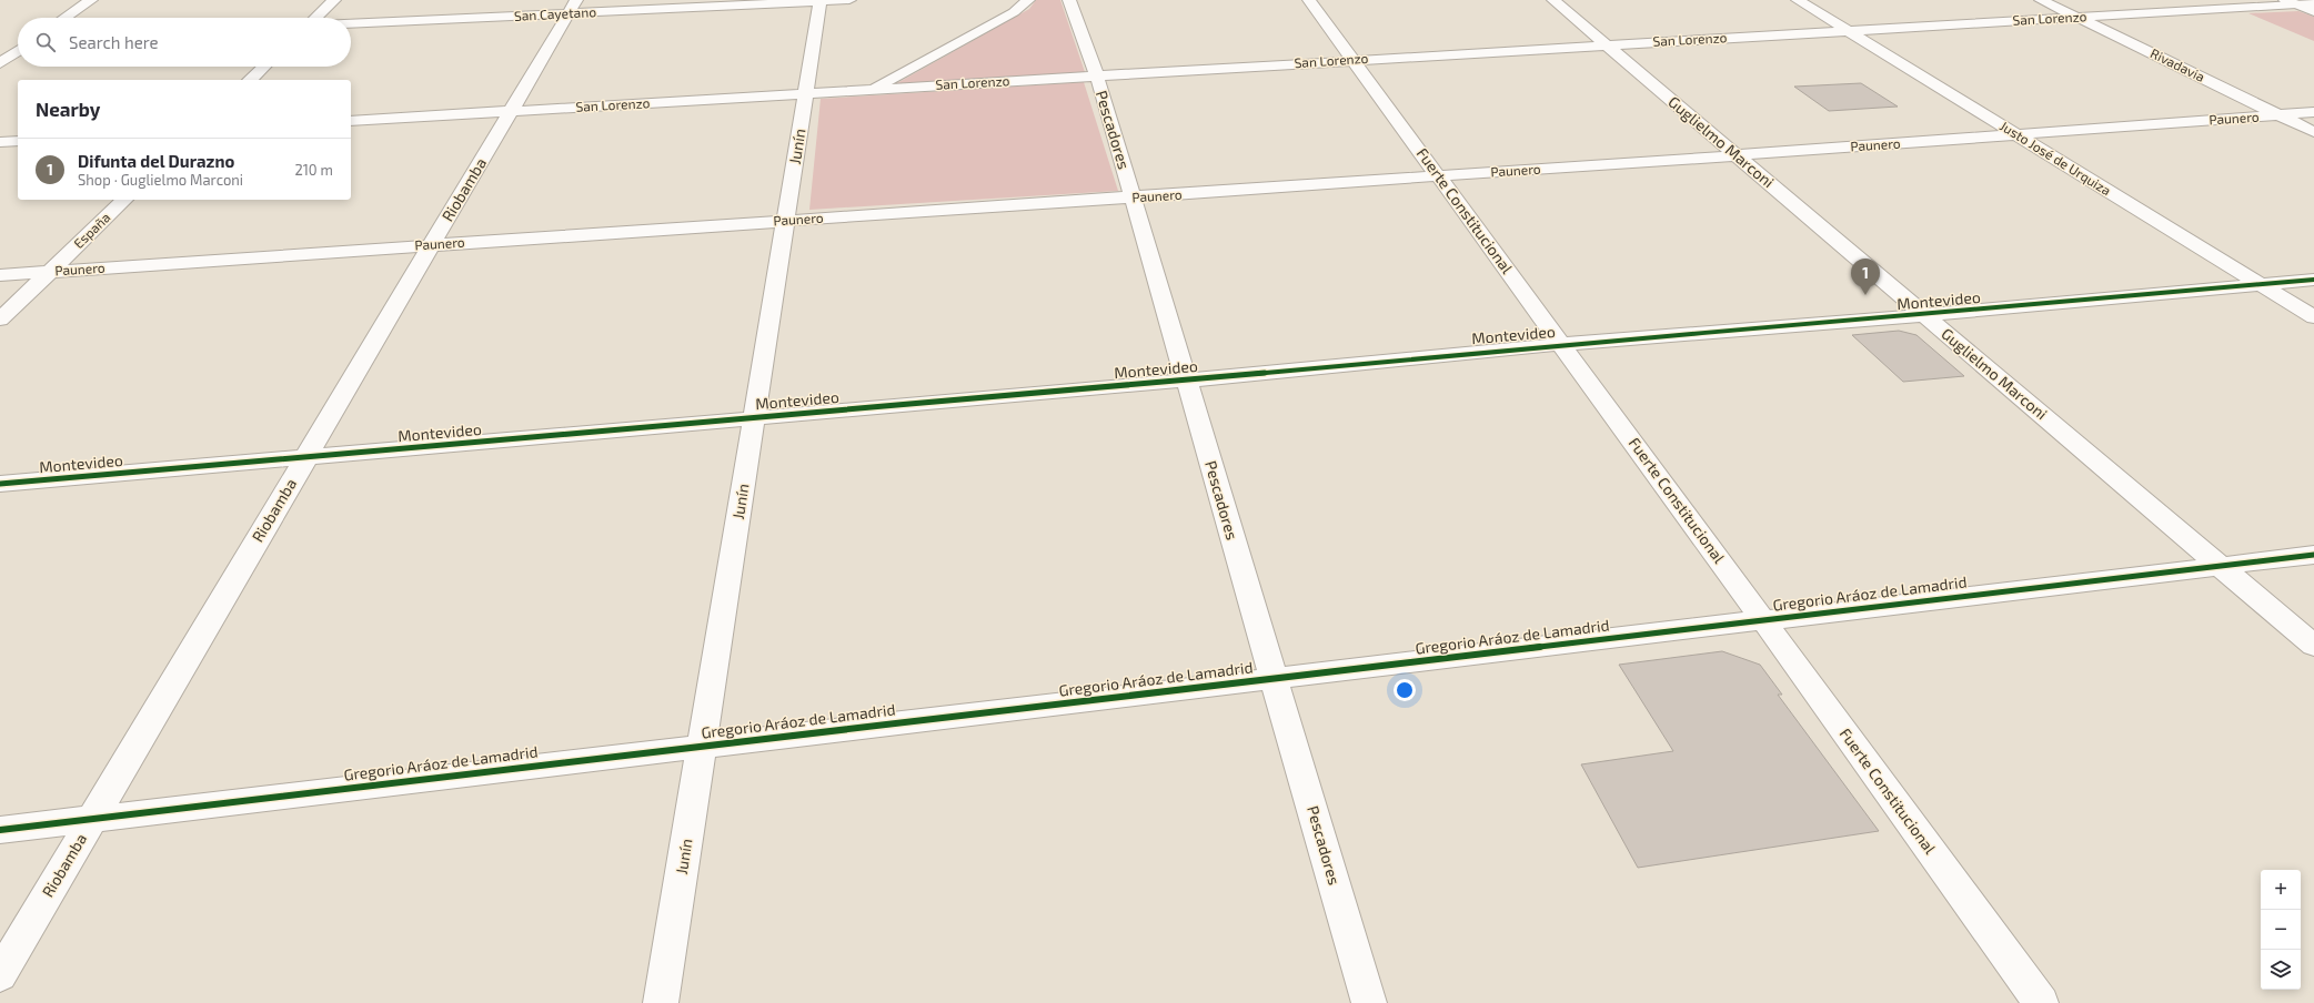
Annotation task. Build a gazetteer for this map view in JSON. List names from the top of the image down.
{
  "streets": {
    "street": [
      "San Cayetano",
      "San Lorenzo",
      "Rivadavia",
      "Paunero",
      "Pescadores",
      "Guglielmo Marconi",
      "Junín",
      "Justo José de Urquiza",
      "Riobamba",
      "Fuerte Constitucional",
      "España",
      "Montevideo",
      "Gregorio Aráoz de Lamadrid"
    ]
  },
  "crossings": [
    ["San Cayetano", "Junín"],
    ["San Cayetano", "Riobamba"],
    ["San Lorenzo", "Rivadavia"],
    ["San Lorenzo", "Pescadores"],
    ["San Lorenzo", "Guglielmo Marconi"],
    ["San Lorenzo", "Junín"],
    ["San Lorenzo", "Justo José de Urquiza"],
    ["San Lorenzo", "Riobamba"],
    ["San Lorenzo", "Fuerte Constitucional"],
    ["Rivadavia", "Paunero"],
    ["Paunero", "Pescadores"],
    ["Paunero", "Guglielmo Marconi"],
    ["Paunero", "Junín"],
    ["Paunero", "Justo José de Urquiza"],
    ["Paunero", "Riobamba"],
    ["Paunero", "Fuerte Constitucional"],
    ["Paunero", "España"],
    ["Pescadores", "Montevideo"],
    ["Pescadores", "Gregorio Aráoz de Lamadrid"],
    ["Guglielmo Marconi", "Montevideo"],
    ["Guglielmo Marconi", "Gregorio Aráoz de Lamadrid"],
    ["Junín", "Montevideo"],
    ["Junín", "Gregorio Aráoz de Lamadrid"],
    ["Justo José de Urquiza", "Montevideo"],
    ["Riobamba", "Montevideo"],
    ["Riobamba", "Gregorio Aráoz de Lamadrid"],
    ["Fuerte Constitucional", "Montevideo"],
    ["Fuerte Constitucional", "Gregorio Aráoz de Lamadrid"]
  ],
  "page": {
    "search": "Search here",
    "heading": "Nearby",
    "list": [
      {
        "mark": "1",
        "name": "Difunta del Durazno",
        "note": "Shop · Guglielmo Marconi",
        "value": "210 m"
      }
    ],
    "pins": "1",
    "map_buttons": ["+", "−"]
  }
}
